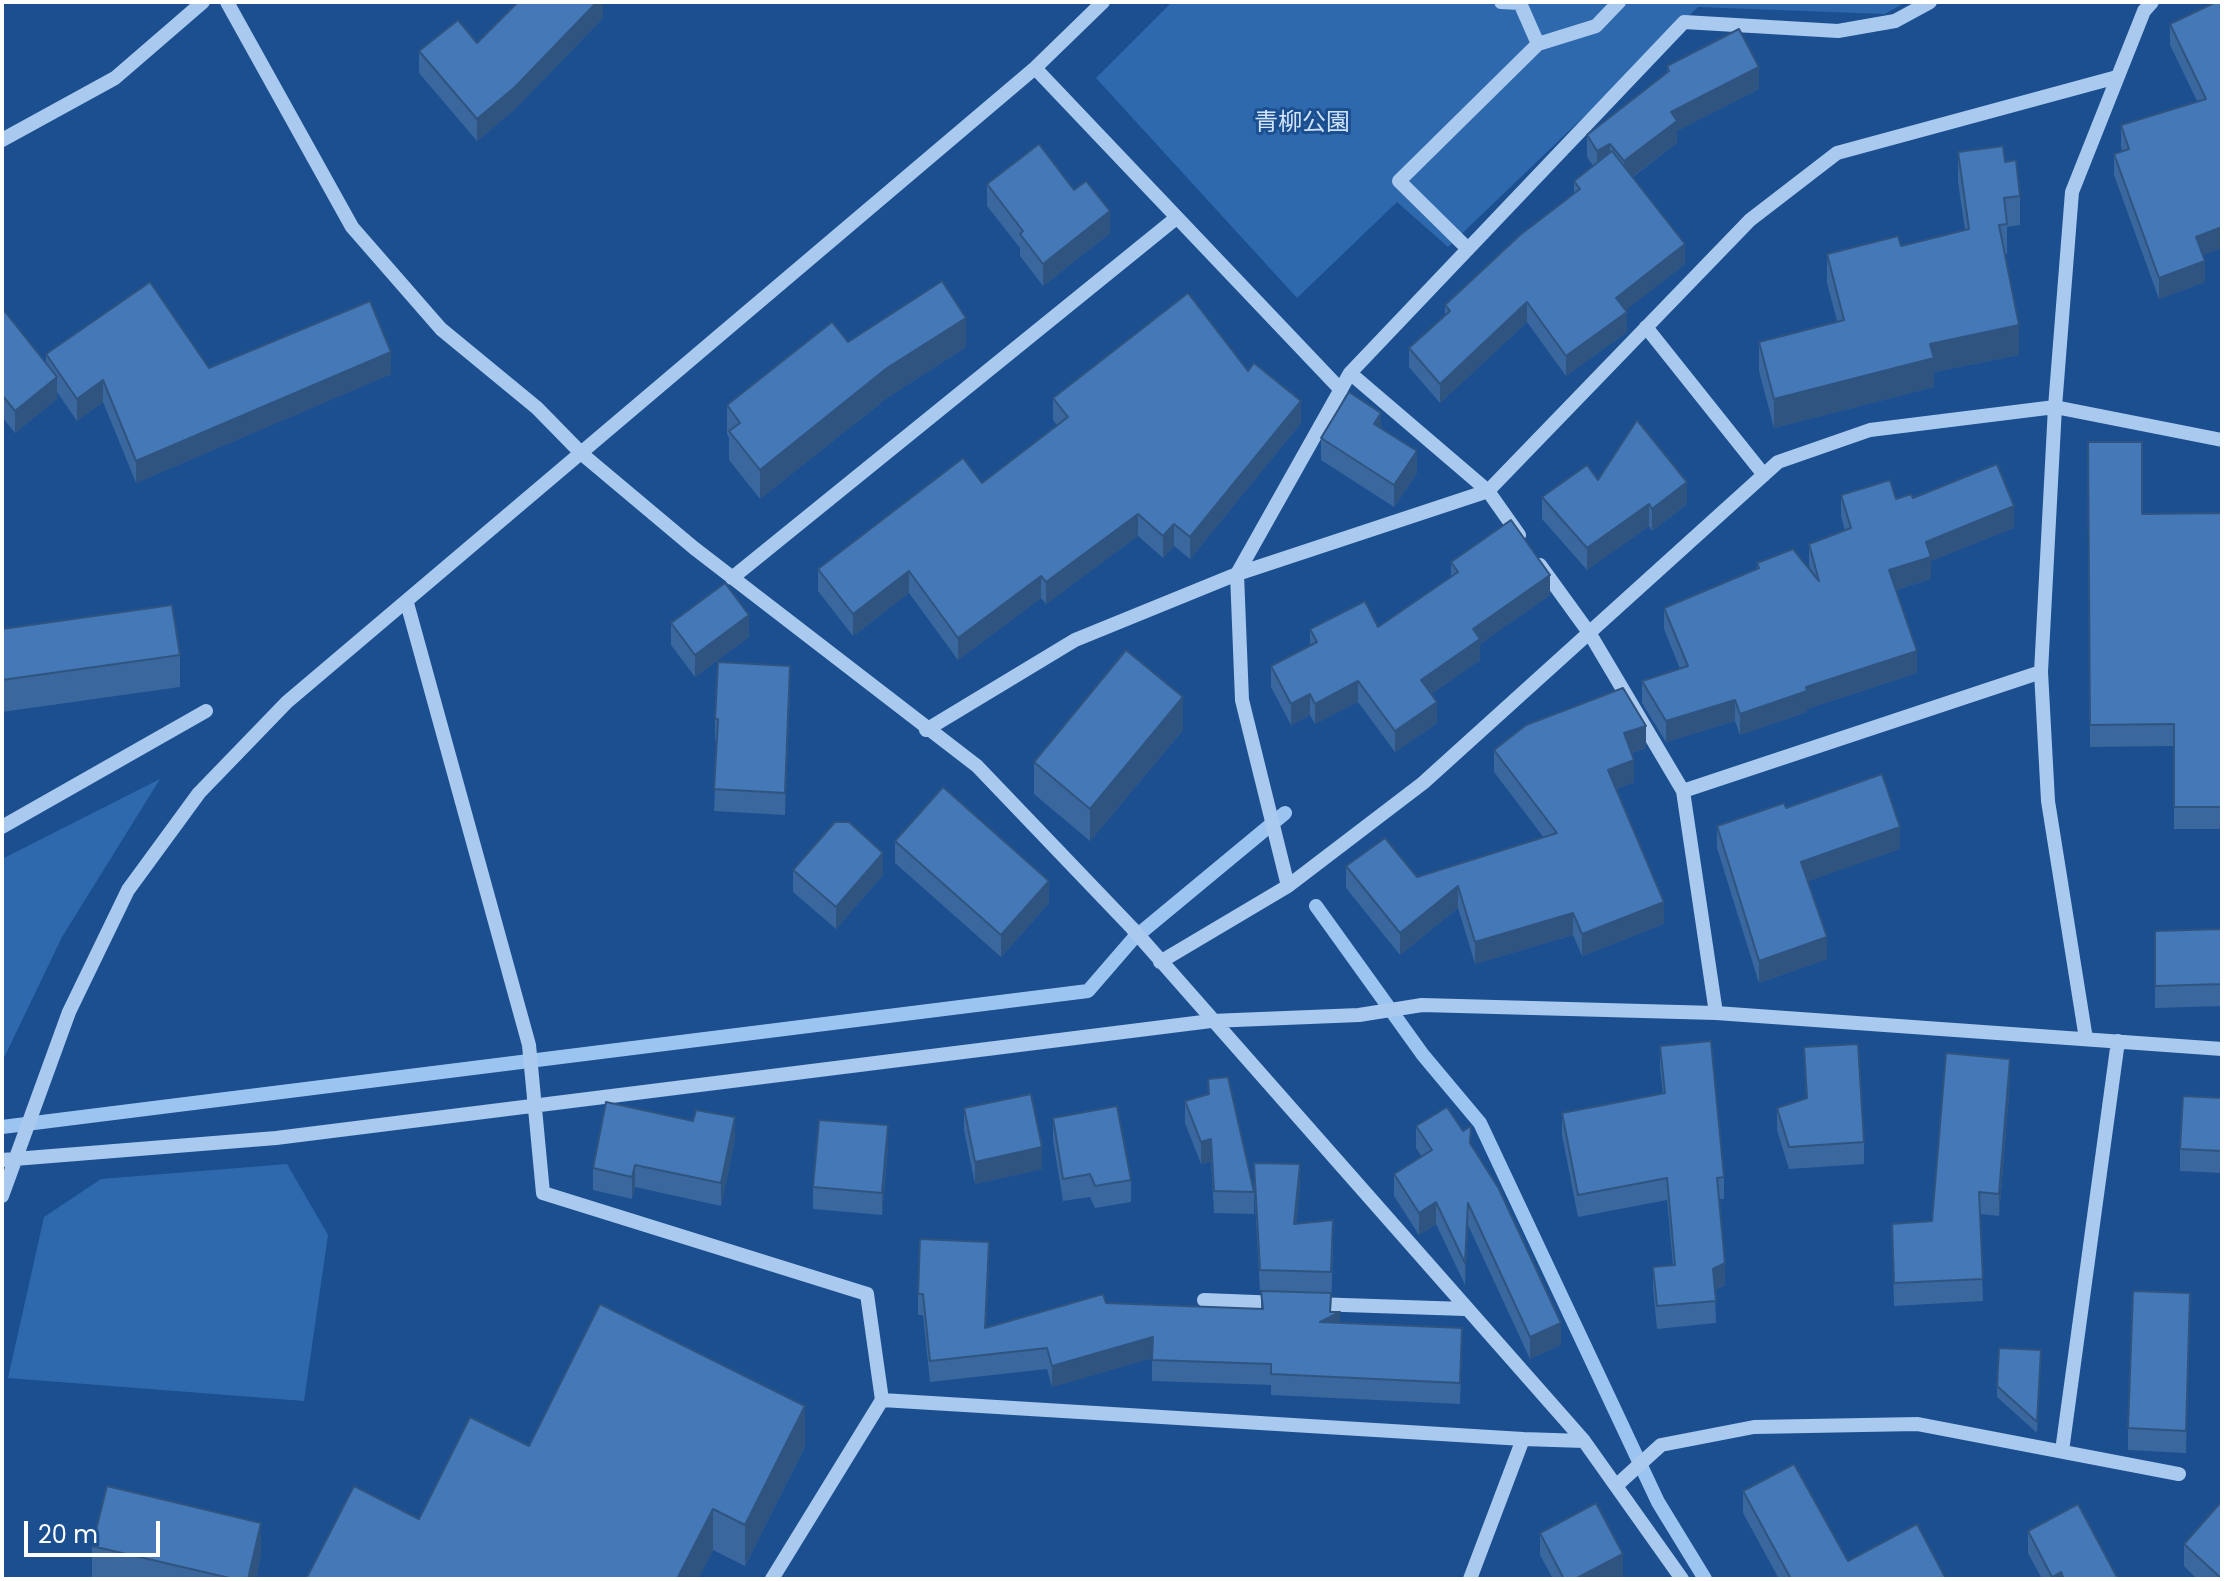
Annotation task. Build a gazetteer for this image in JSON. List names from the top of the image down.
{
  "parks": ["青柳公園"],
  "scale_bar": "20 m"
}
